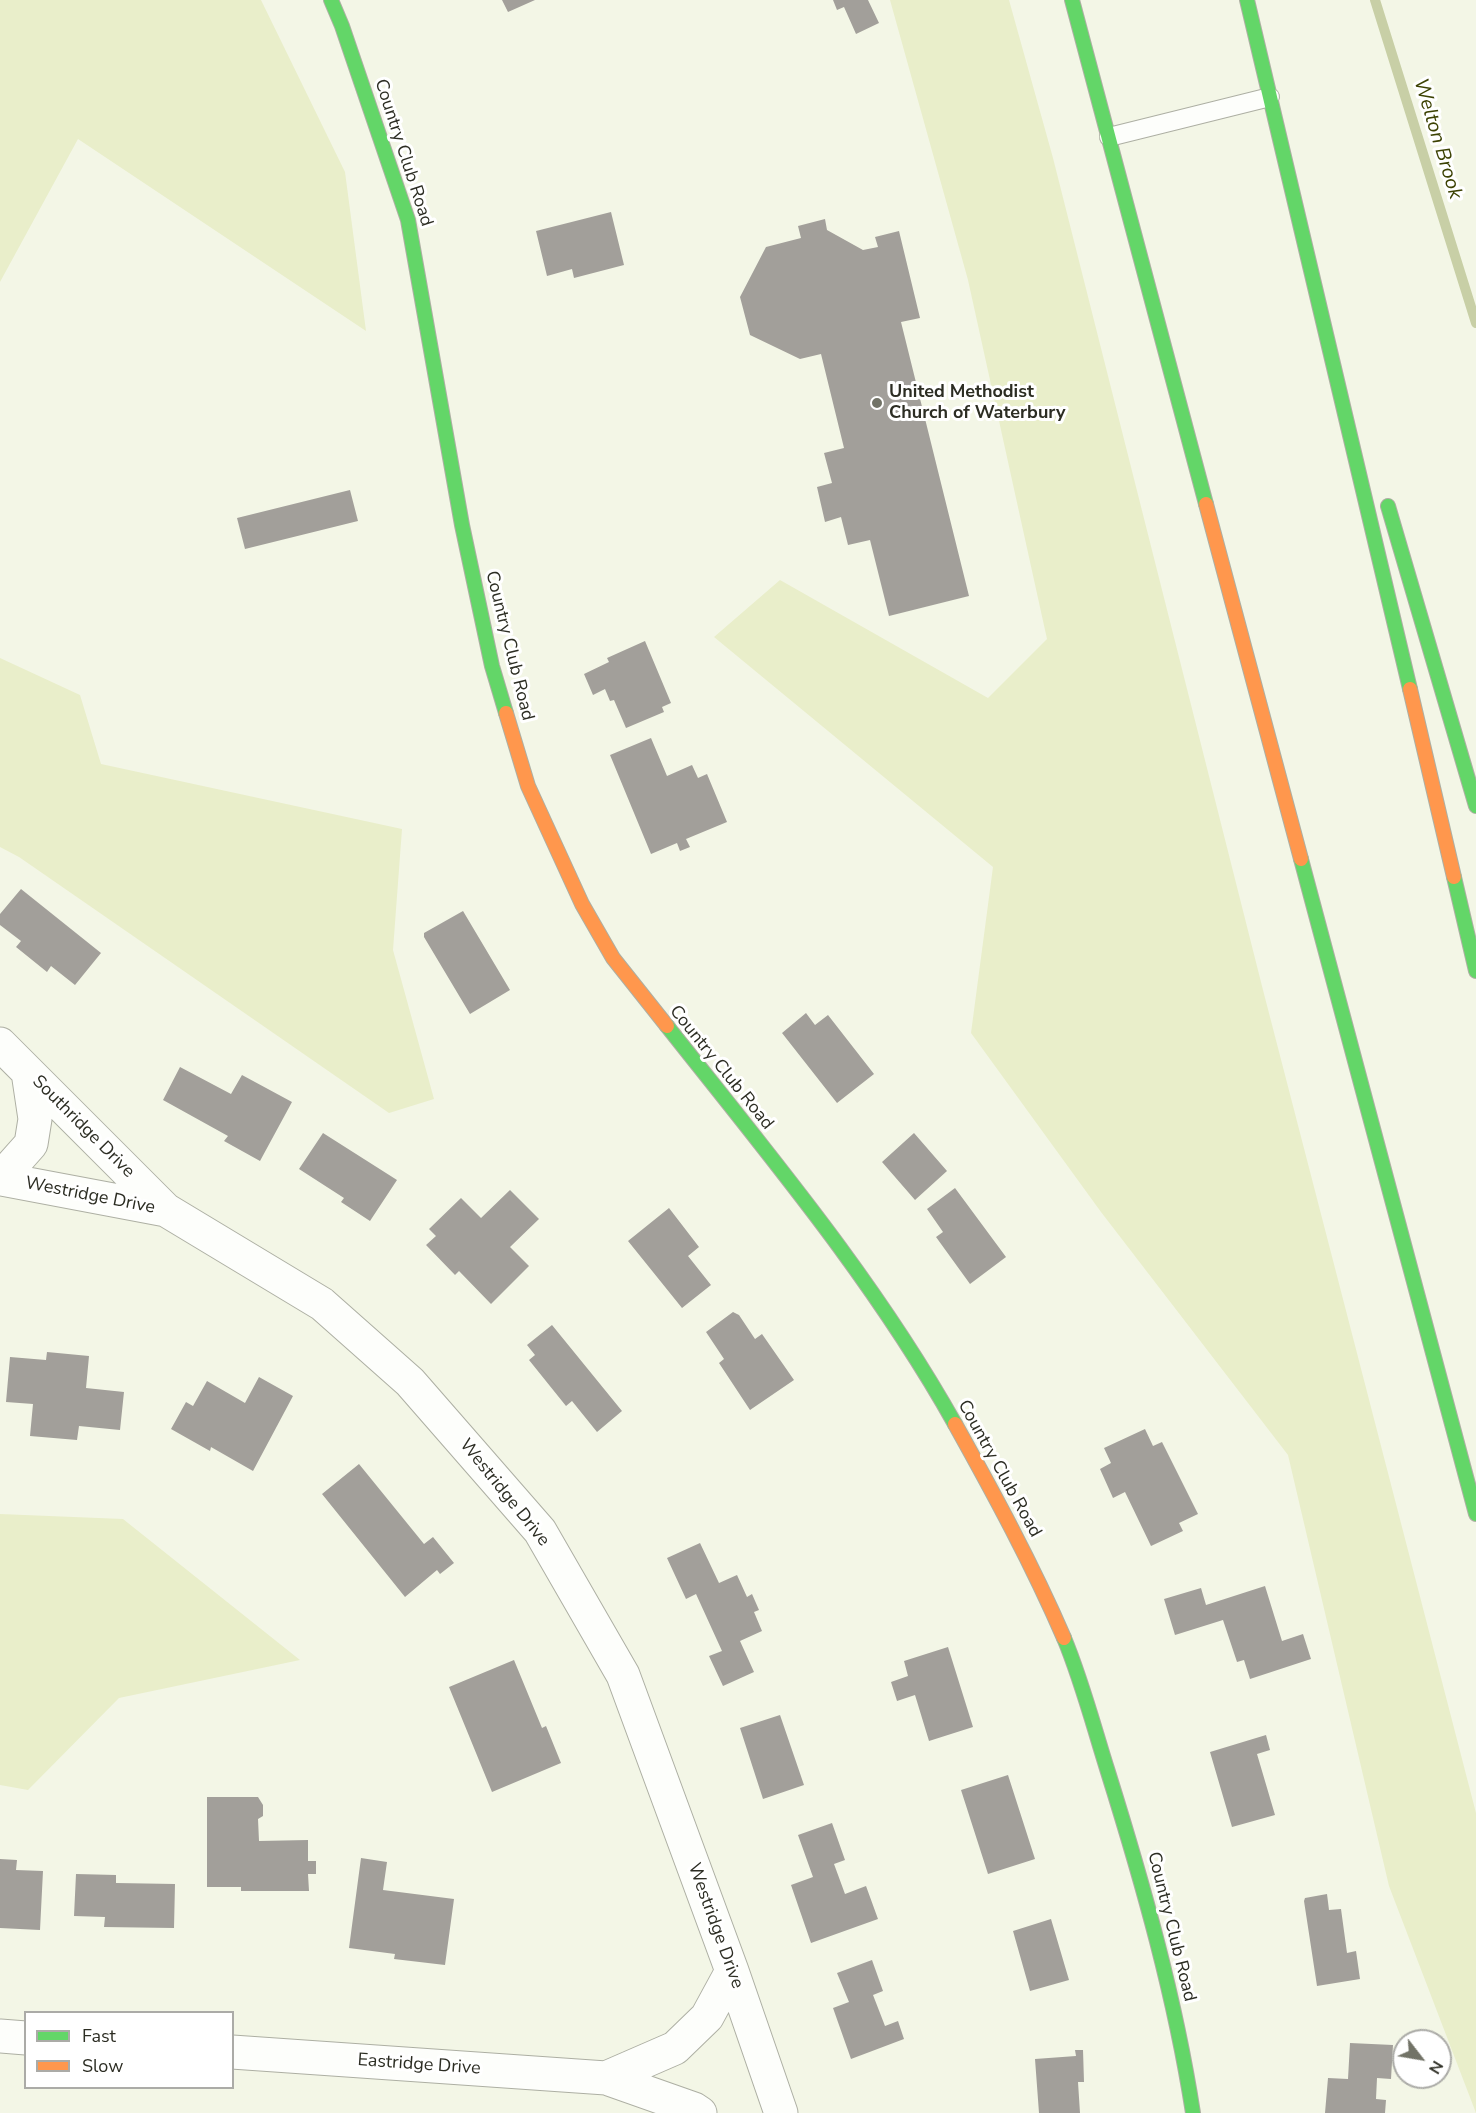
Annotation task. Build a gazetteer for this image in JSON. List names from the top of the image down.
{
  "streets": {
    "main road": ["Country Club Road"],
    "street": ["Southridge Drive", "Westridge Drive", "Eastridge Drive"]
  },
  "crossings": [
    ["Southridge Drive", "Westridge Drive"],
    ["Westridge Drive", "Eastridge Drive"]
  ],
  "water": ["Welton Brook"],
  "places": ["United Methodist Church of Waterbury"],
  "legend": ["Fast", "Slow"],
  "north": "bottom right"
}
